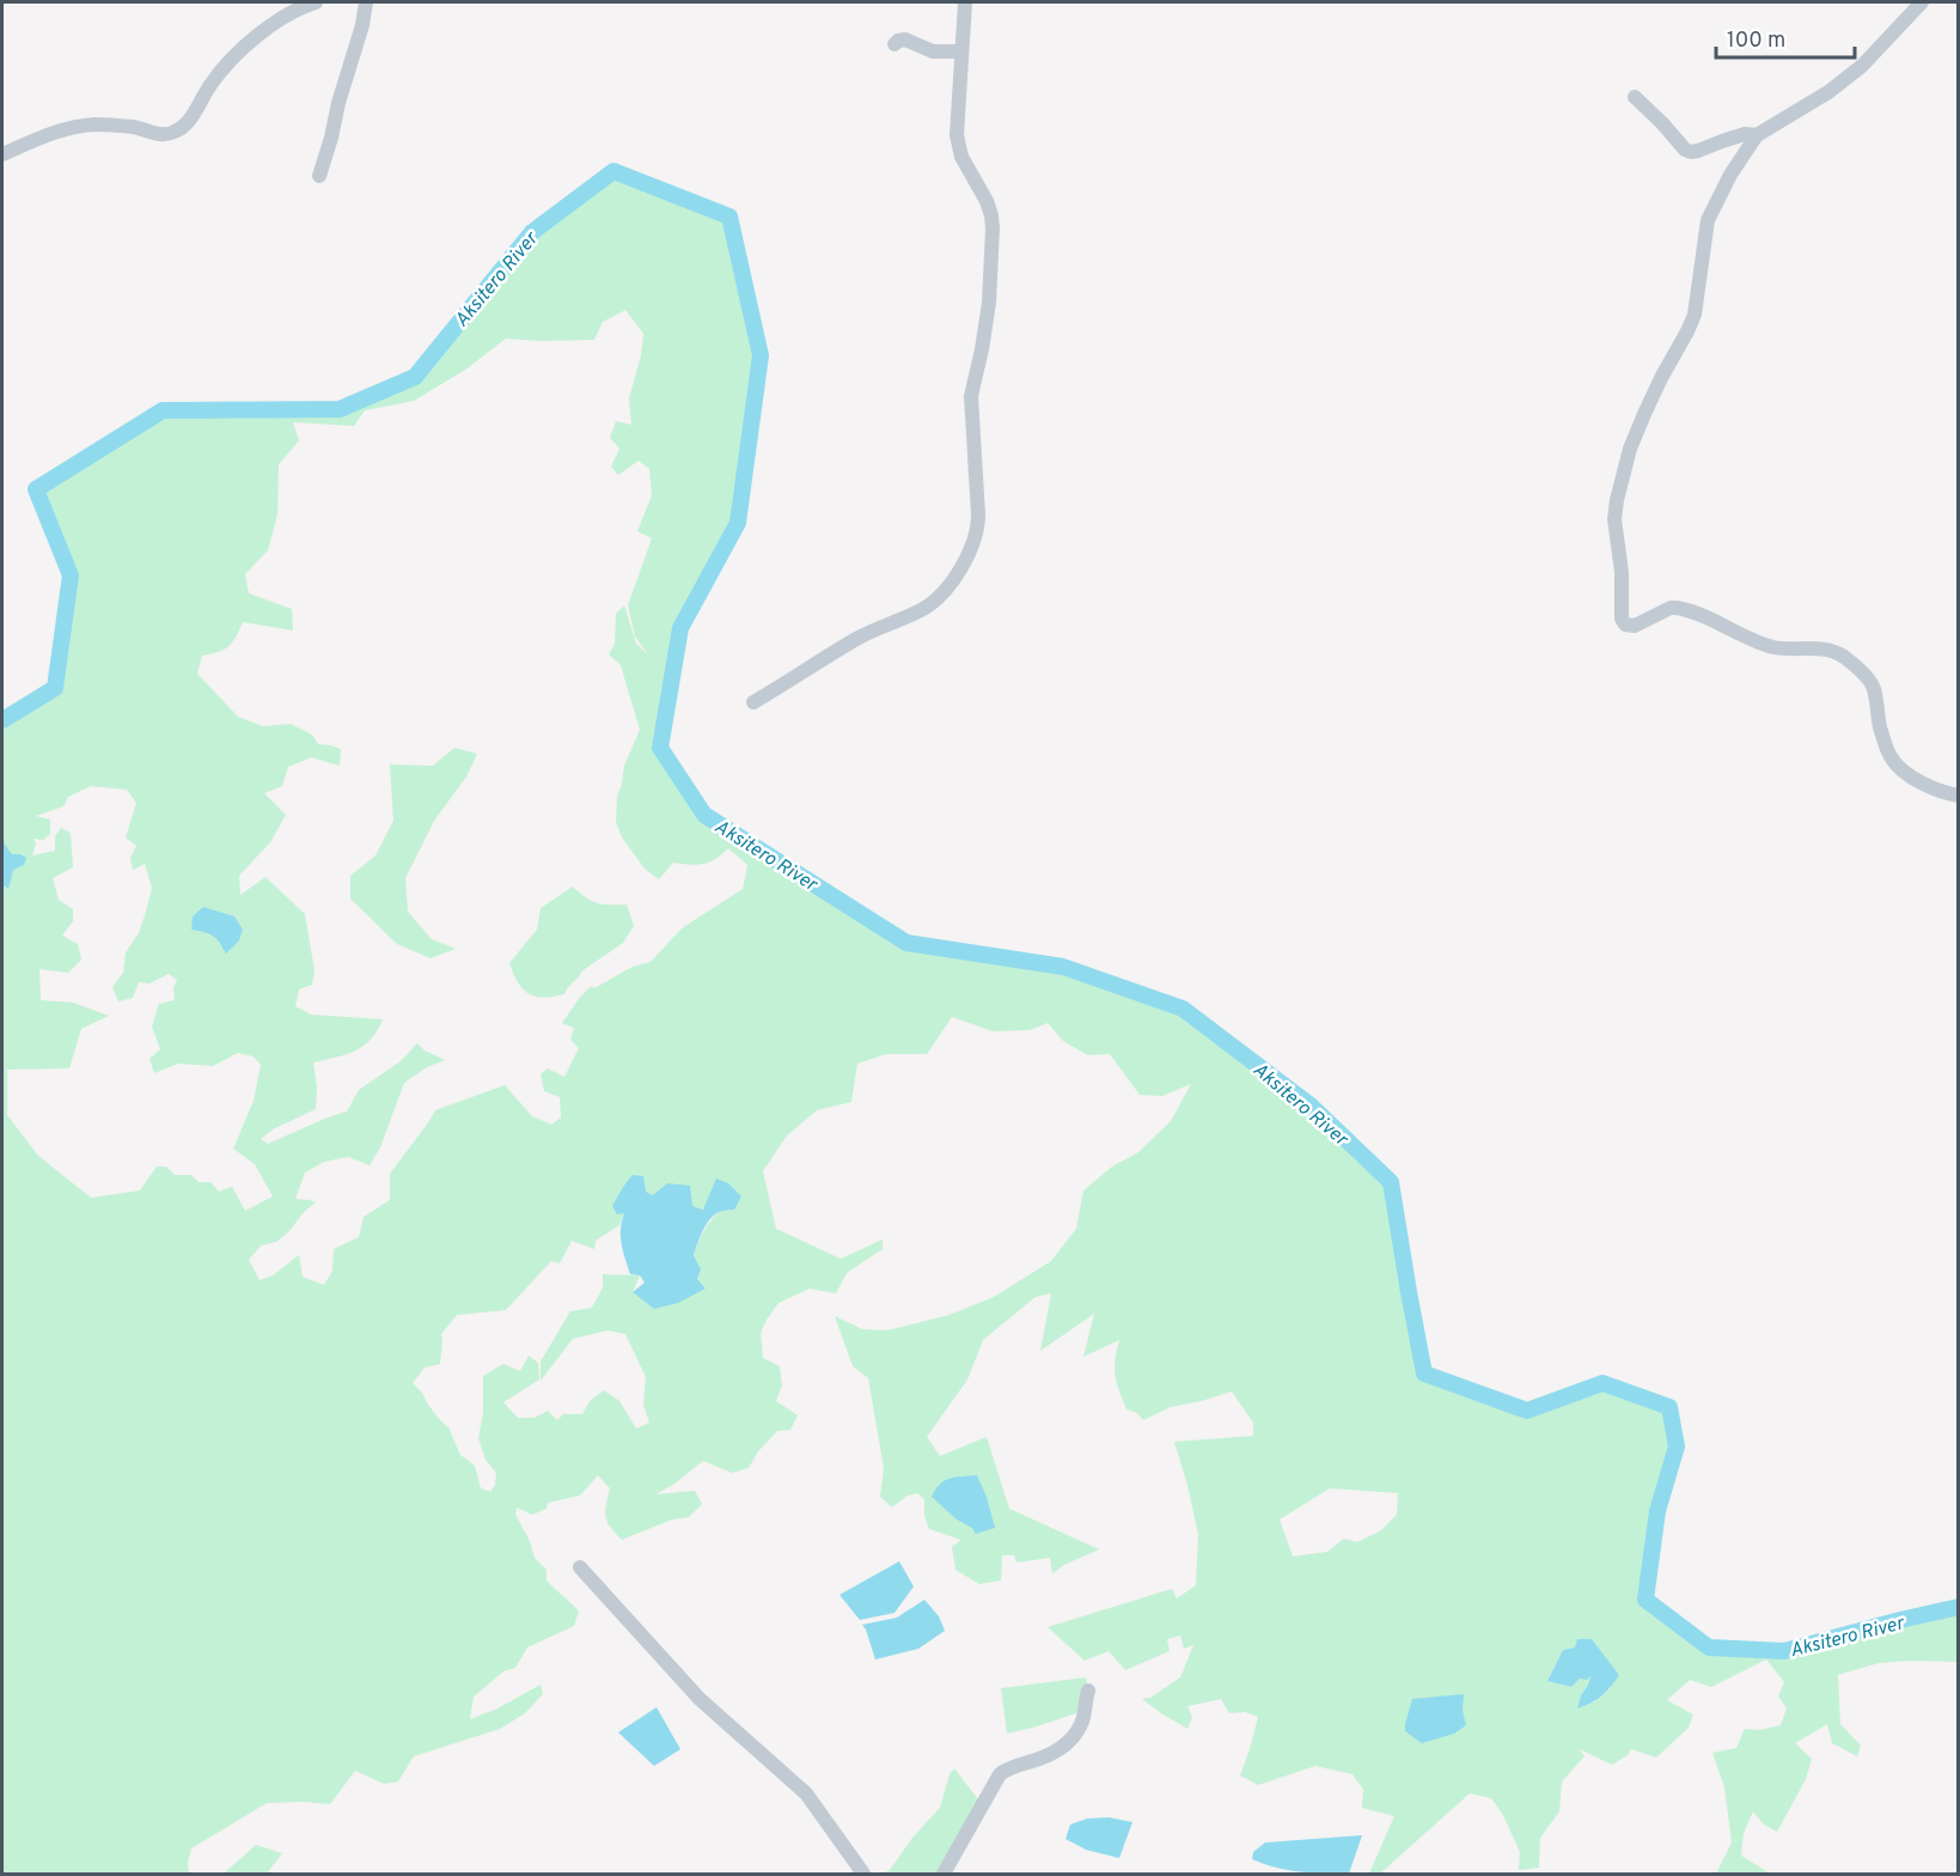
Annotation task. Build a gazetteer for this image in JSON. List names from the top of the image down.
{
  "water": ["Aksitero River"],
  "scale_bar": "100 m"
}
